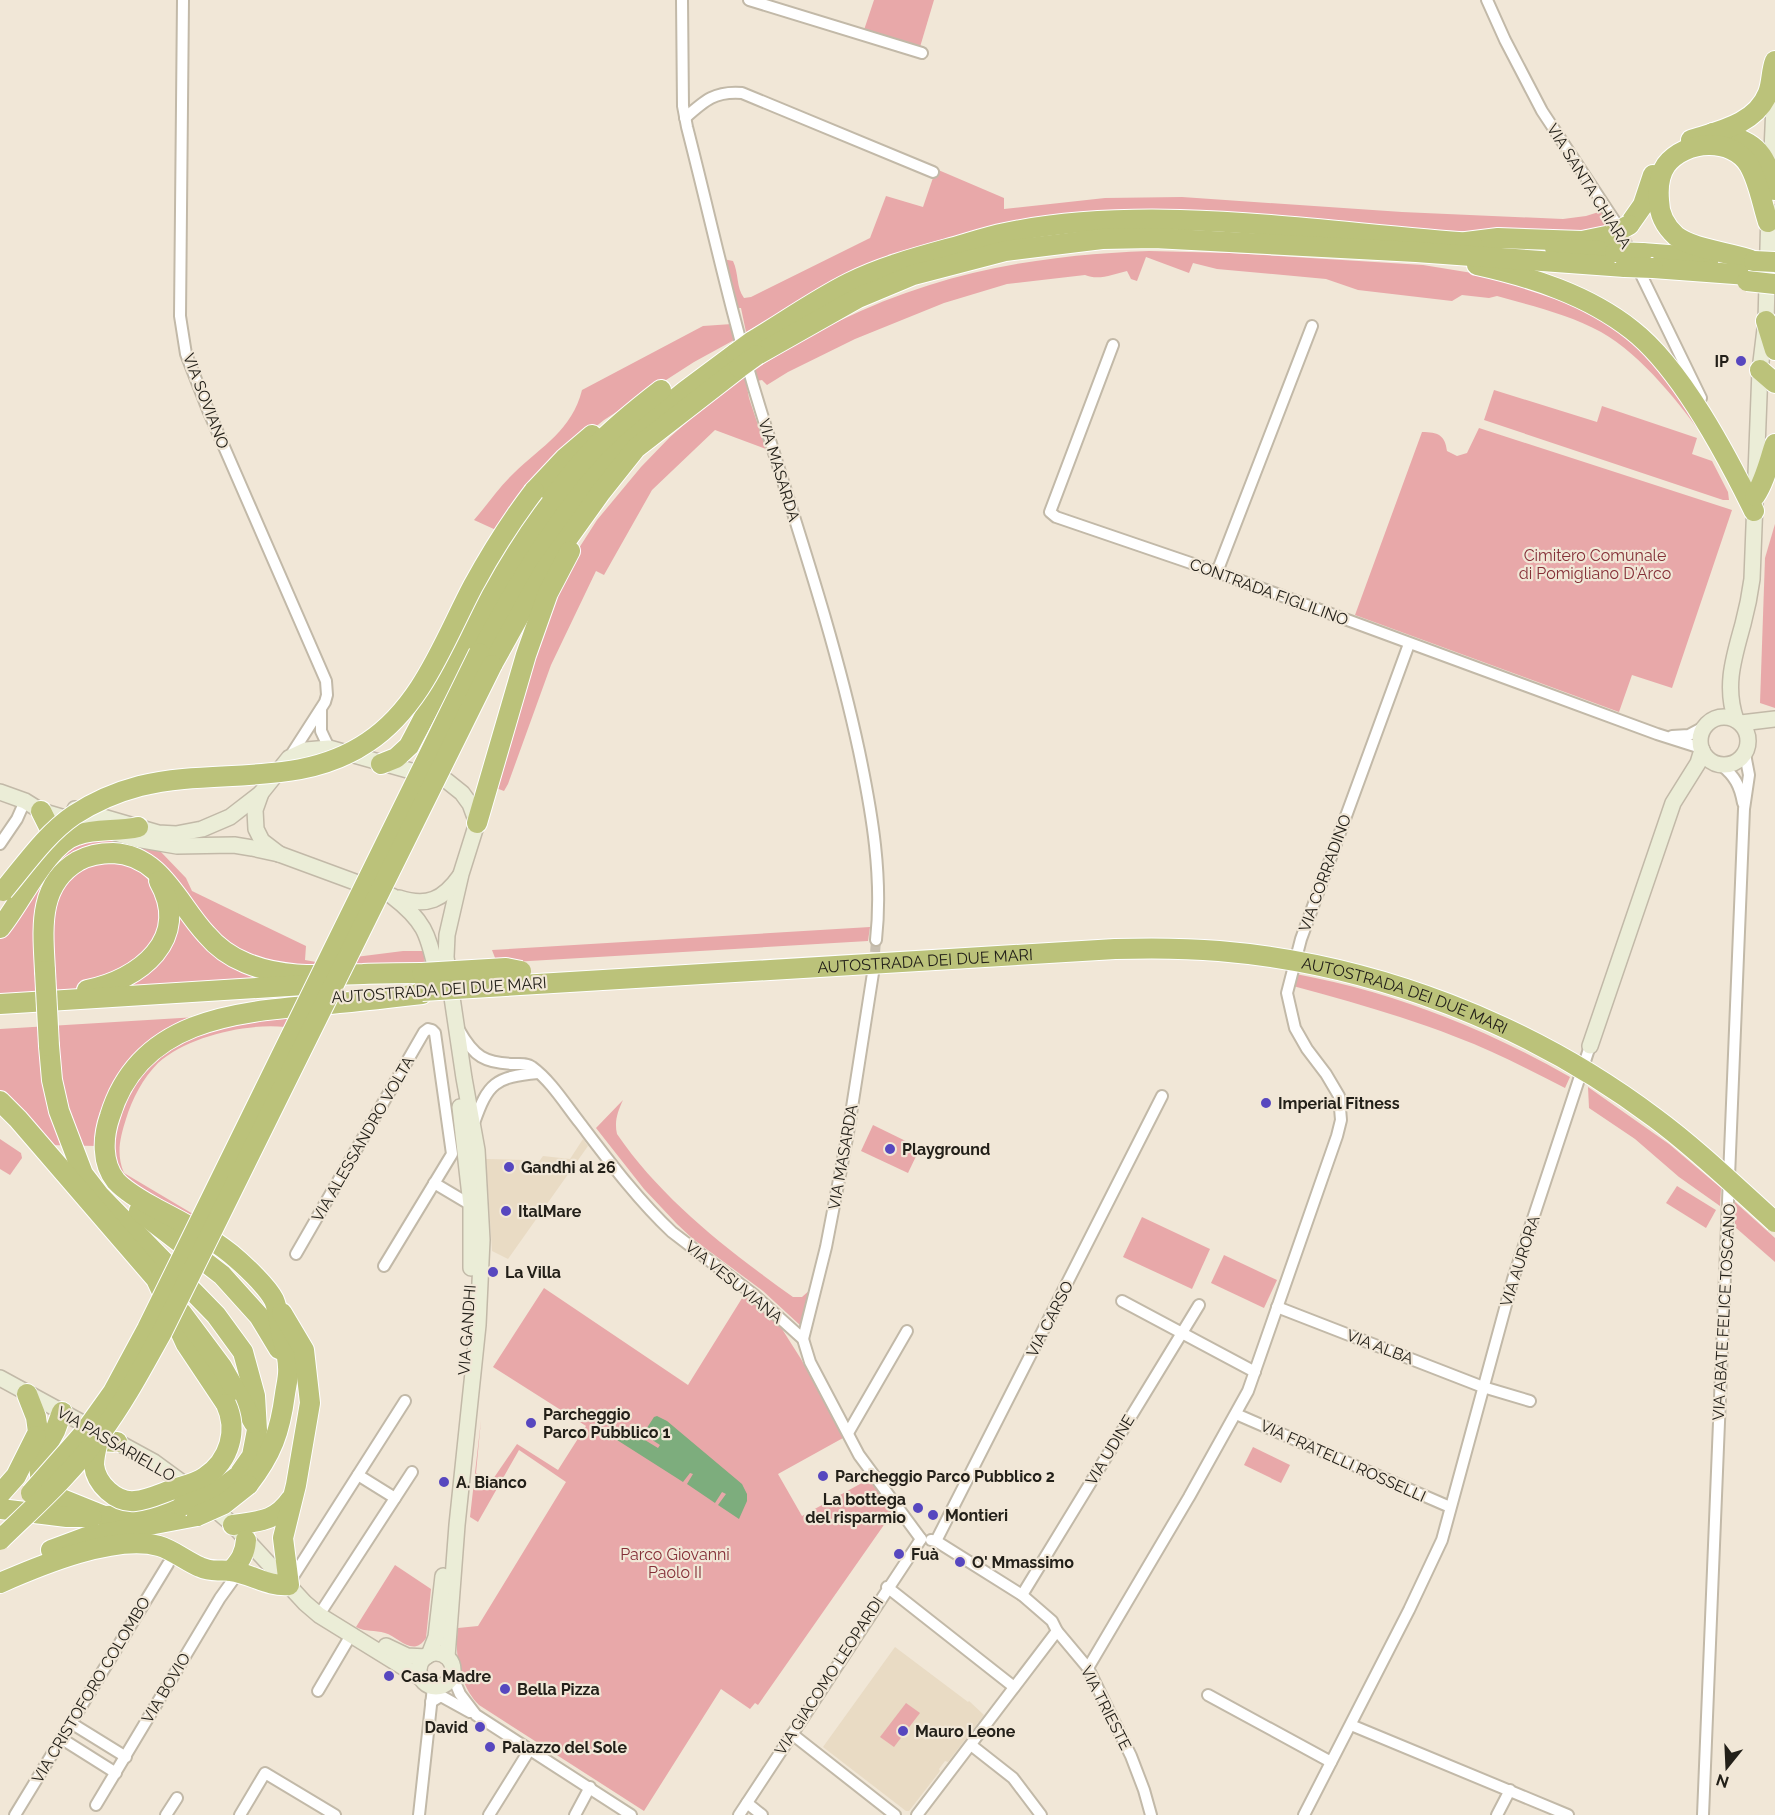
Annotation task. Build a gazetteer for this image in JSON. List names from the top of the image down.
{
  "streets": {
    "highway": ["AUTOSTRADA DEI DUE MARI"],
    "street": [
      "VIA SANTA CHIARA",
      "VIA SOVIANO",
      "VIA MASARDA",
      "CONTRADA FIGLILINO",
      "VIA CORRADINO",
      "VIA ALESSANDRO VOLTA",
      "VIA AURORA",
      "VIA VESUVIANA",
      "VIA ABATE FELICE TOSCANO",
      "VIA CARSO",
      "VIA GANDHI",
      "VIA ALBA",
      "VIA PASSARIELLO",
      "VIA UDINE",
      "VIA FRATELLI ROSSELLI",
      "VIA GIACOMO LEOPARDI",
      "VIA BOVIO",
      "VIA CRISTOFORO COLOMBO",
      "VIA TRIESTE"
    ]
  },
  "crossings": [
    ["VIA MASARDA", "VIA VESUVIANA"],
    ["CONTRADA FIGLILINO", "VIA CORRADINO"],
    ["CONTRADA FIGLILINO", "VIA AURORA"],
    ["CONTRADA FIGLILINO", "VIA ABATE FELICE TOSCANO"],
    ["VIA CORRADINO", "VIA ALBA"],
    ["VIA CORRADINO", "VIA FRATELLI ROSSELLI"],
    ["VIA CORRADINO", "VIA TRIESTE"],
    ["VIA AURORA", "VIA ABATE FELICE TOSCANO"],
    ["VIA AURORA", "VIA ALBA"],
    ["VIA AURORA", "VIA FRATELLI ROSSELLI"],
    ["VIA VESUVIANA", "VIA GANDHI"],
    ["VIA VESUVIANA", "VIA GIACOMO LEOPARDI"],
    ["VIA VESUVIANA", "VIA TRIESTE"],
    ["VIA CARSO", "VIA TRIESTE"],
    ["VIA GANDHI", "VIA PASSARIELLO"],
    ["VIA UDINE", "VIA TRIESTE"],
    ["VIA GIACOMO LEOPARDI", "VIA TRIESTE"]
  ],
  "parks": ["Cimitero Comunale di Pomigliano D'Arco", "Parco Giovanni Paolo II"],
  "places": [
    "IP",
    "Imperial Fitness",
    "Playground",
    "Gandhi al 26",
    "ItalMare",
    "La Villa",
    "Parcheggio Parco Pubblico 1",
    "Parcheggio Parco Pubblico 2",
    "A. Bianco",
    "La bottega del risparmio",
    "Montieri",
    "Fuà",
    "O' Mmassimo",
    "Casa Madre",
    "Bella Pizza",
    "David",
    "Mauro Leone",
    "Palazzo del Sole"
  ],
  "north": "bottom"
}
